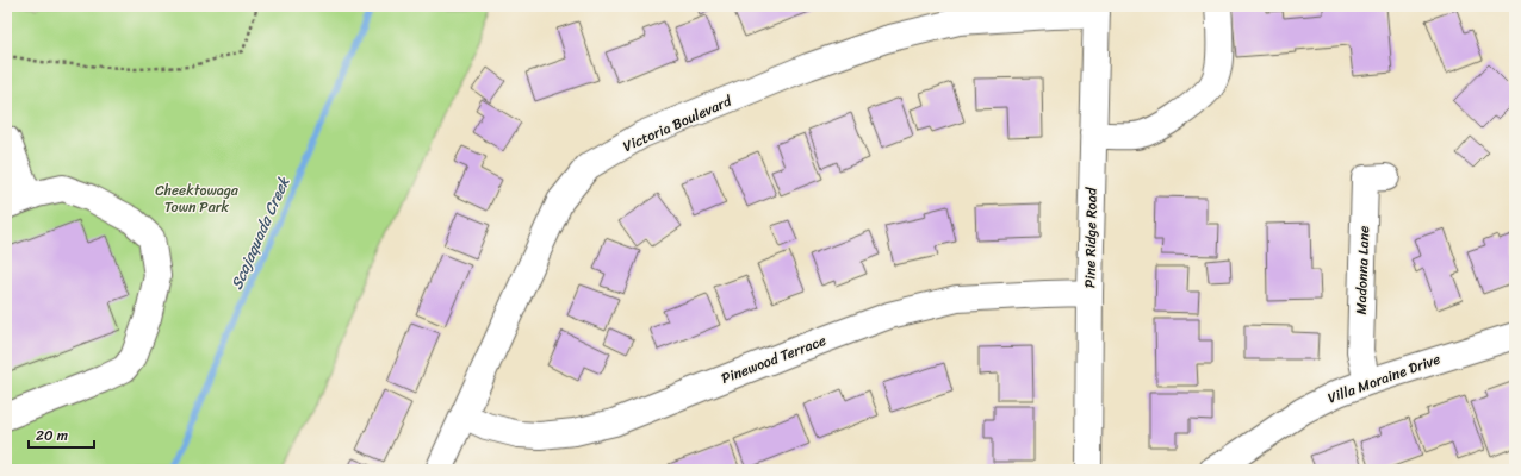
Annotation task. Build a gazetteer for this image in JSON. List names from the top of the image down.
{
  "streets": {
    "street": [
      "Victoria Boulevard",
      "Pine Ridge Road",
      "Madonna Lane",
      "Pinewood Terrace",
      "Villa Moraine Drive"
    ]
  },
  "crossings": [
    ["Victoria Boulevard", "Pine Ridge Road"],
    ["Victoria Boulevard", "Pinewood Terrace"],
    ["Pine Ridge Road", "Pinewood Terrace"],
    ["Madonna Lane", "Villa Moraine Drive"]
  ],
  "water": ["Scajaquada Creek"],
  "parks": ["Cheektowaga Town Park"],
  "scale_bar": "20 m"
}
